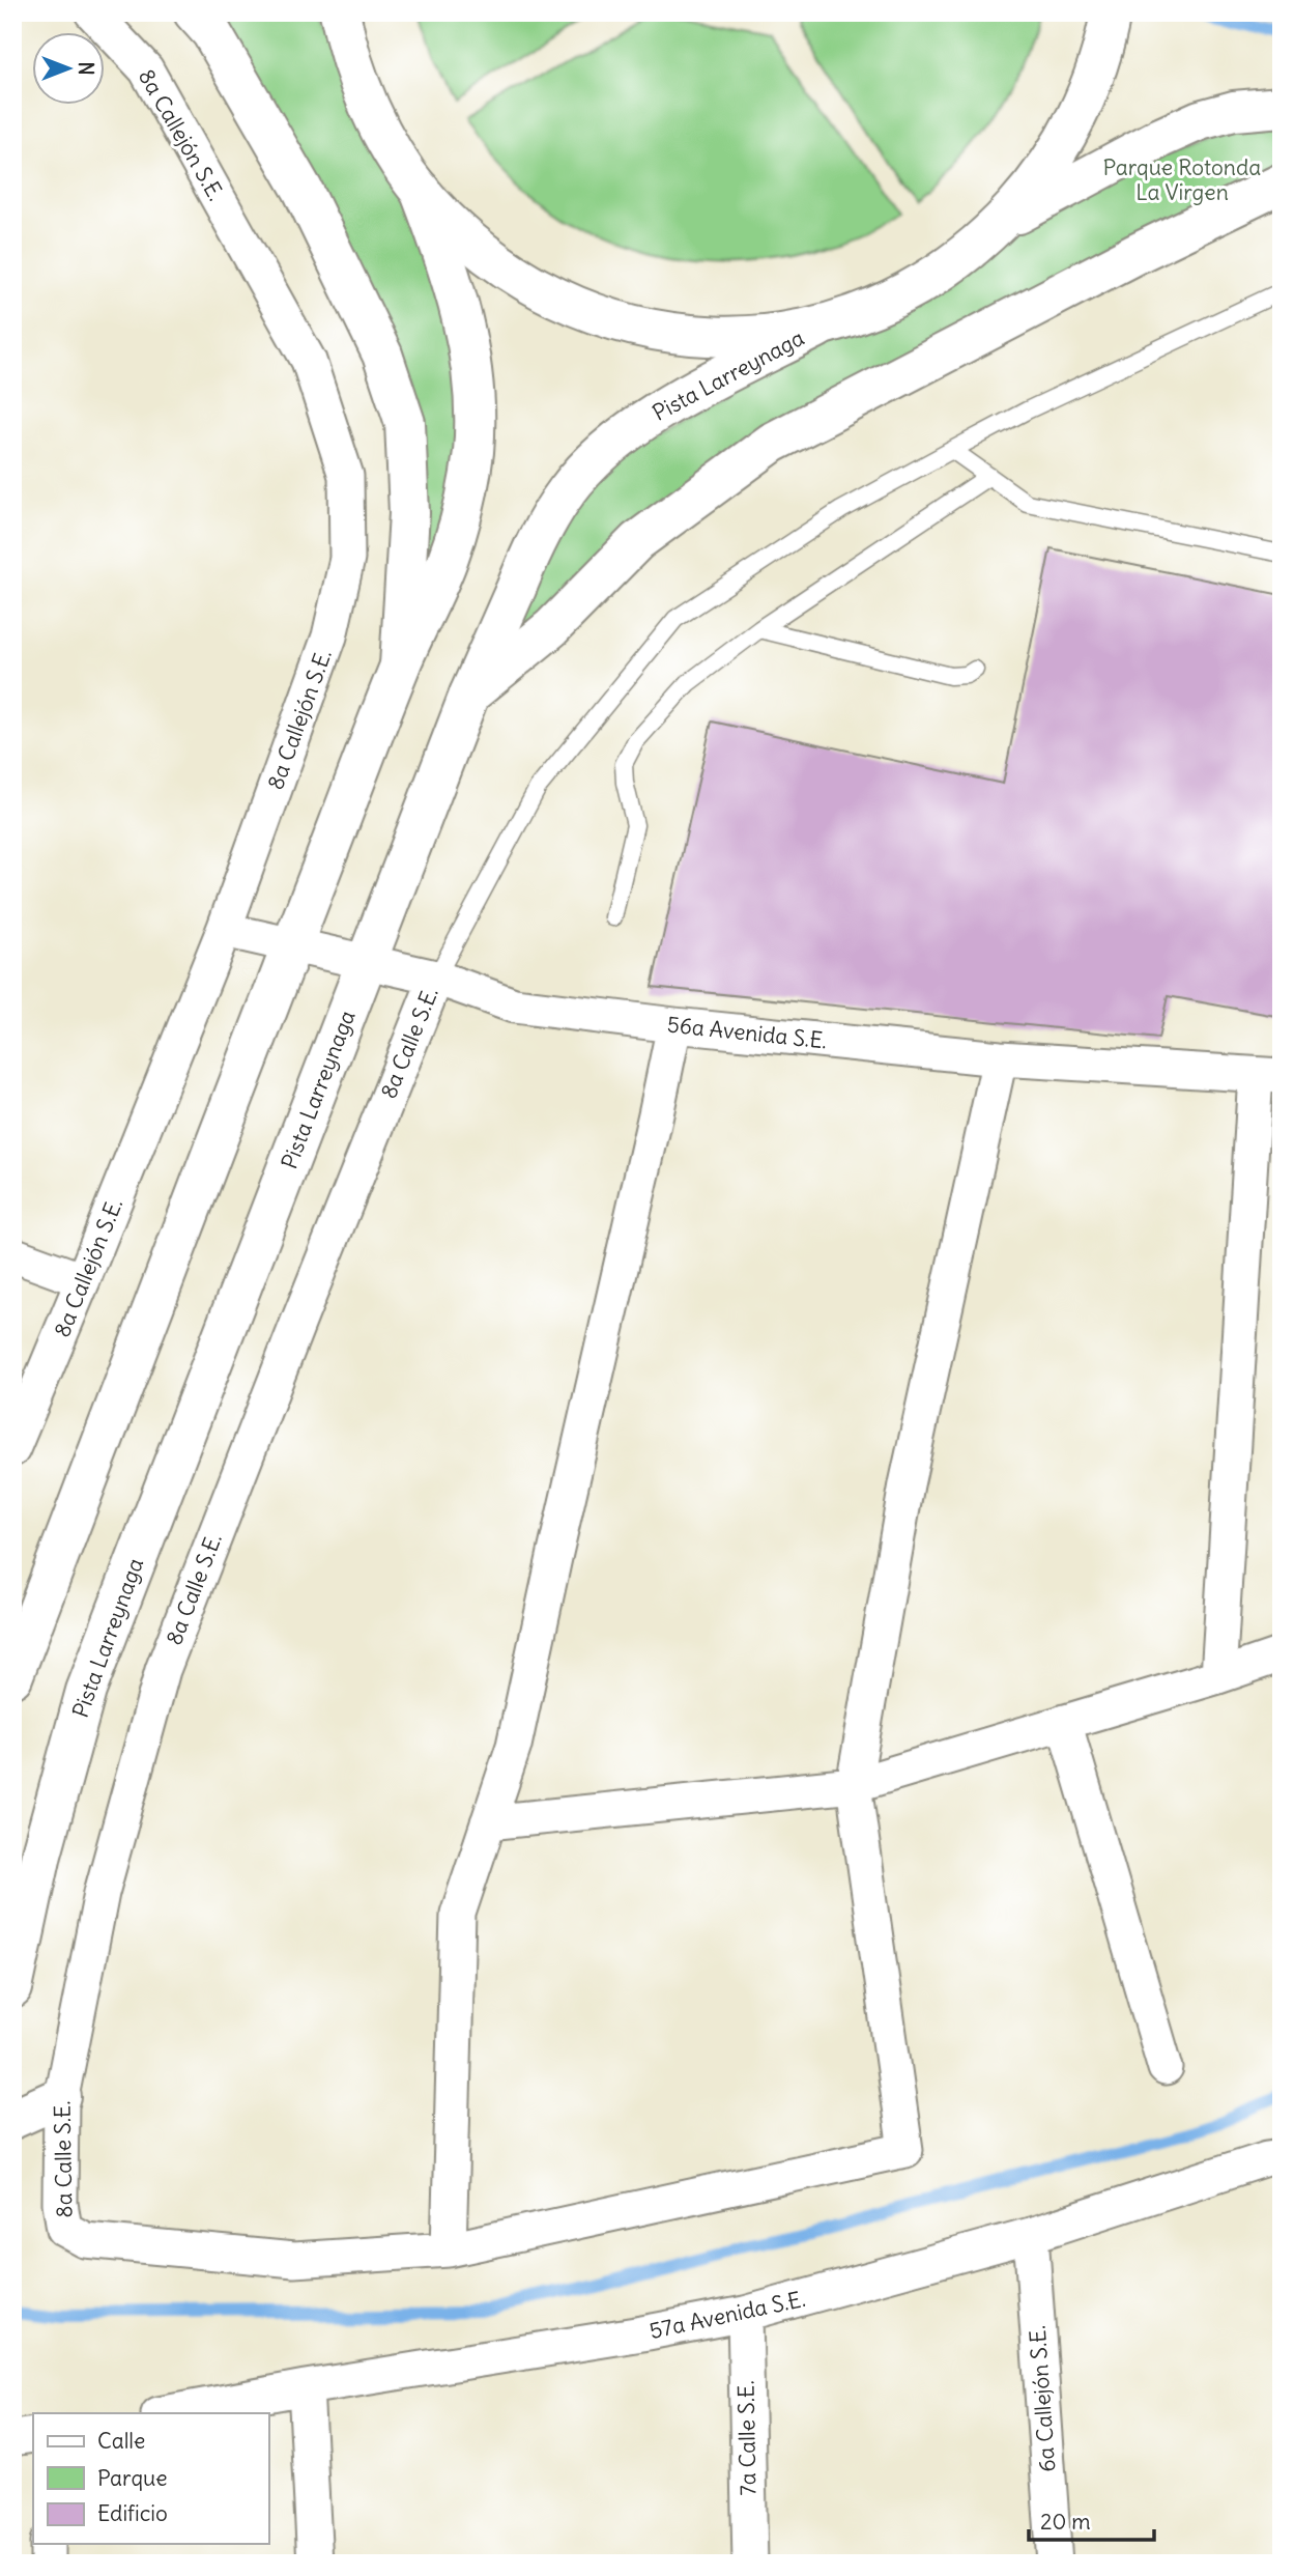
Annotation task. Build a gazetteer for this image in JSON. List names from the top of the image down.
{
  "streets": {
    "main road": ["Pista Larreynaga"],
    "street": [
      "8a Callejón S.E.",
      "56a Avenida S.E.",
      "8a Calle S.E.",
      "57a Avenida S.E.",
      "6a Callejón S.E.",
      "7a Calle S.E."
    ]
  },
  "crossings": [
    ["8a Callejón S.E.", "56a Avenida S.E."],
    ["Pista Larreynaga", "56a Avenida S.E."],
    ["56a Avenida S.E.", "8a Calle S.E."],
    ["57a Avenida S.E.", "6a Callejón S.E."],
    ["57a Avenida S.E.", "7a Calle S.E."]
  ],
  "parks": ["Parque Rotonda La Virgen"],
  "legend": ["Calle", "Parque", "Edificio"],
  "scale_bar": "20 m",
  "north": "right"
}
